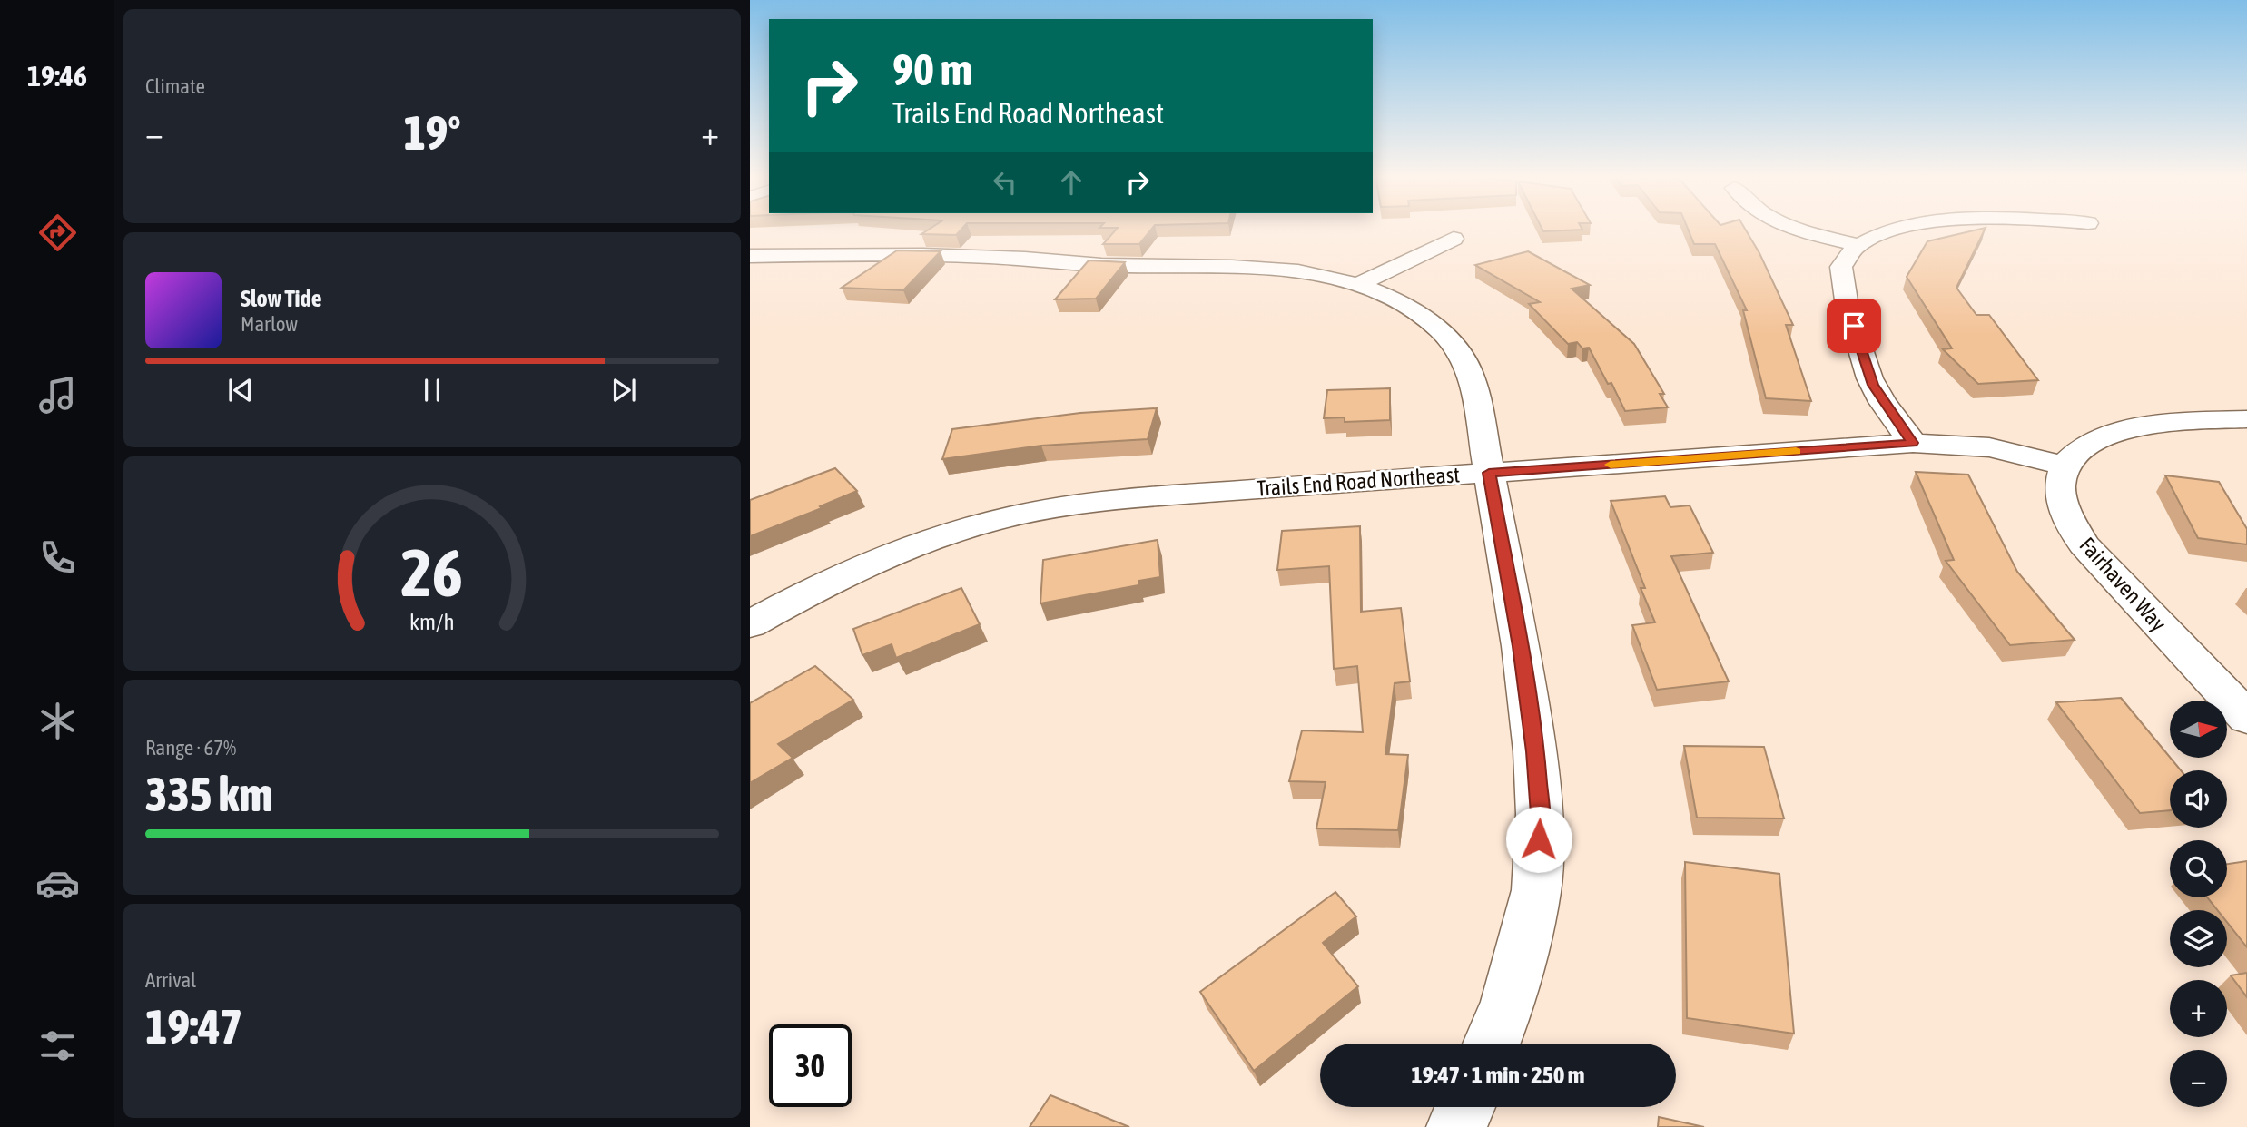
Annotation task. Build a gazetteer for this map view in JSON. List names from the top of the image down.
{
  "streets": {
    "street": ["Trails End Road Northeast", "Fairhaven Way"]
  },
  "crossings": [
    ["Trails End Road Northeast", "Fairhaven Way"]
  ],
  "north": "right",
  "page": {
    "tabs": "19:46",
    "tile": [
      "Climate",
      ["Range · 67%", "335 km"],
      ["Arrival", "19:47"]
    ],
    "turn": ["90 m", "Trails End Road Northeast"],
    "heat": ["−", "19°", "+"],
    "song": ["Slow Tide", "Marlow"],
    "map_buttons": ["+", "−"],
    "limit": "30",
    "trip": "19:47 · 1 min · 250 m",
    "gauge": ["26", "km/h"]
  }
}
